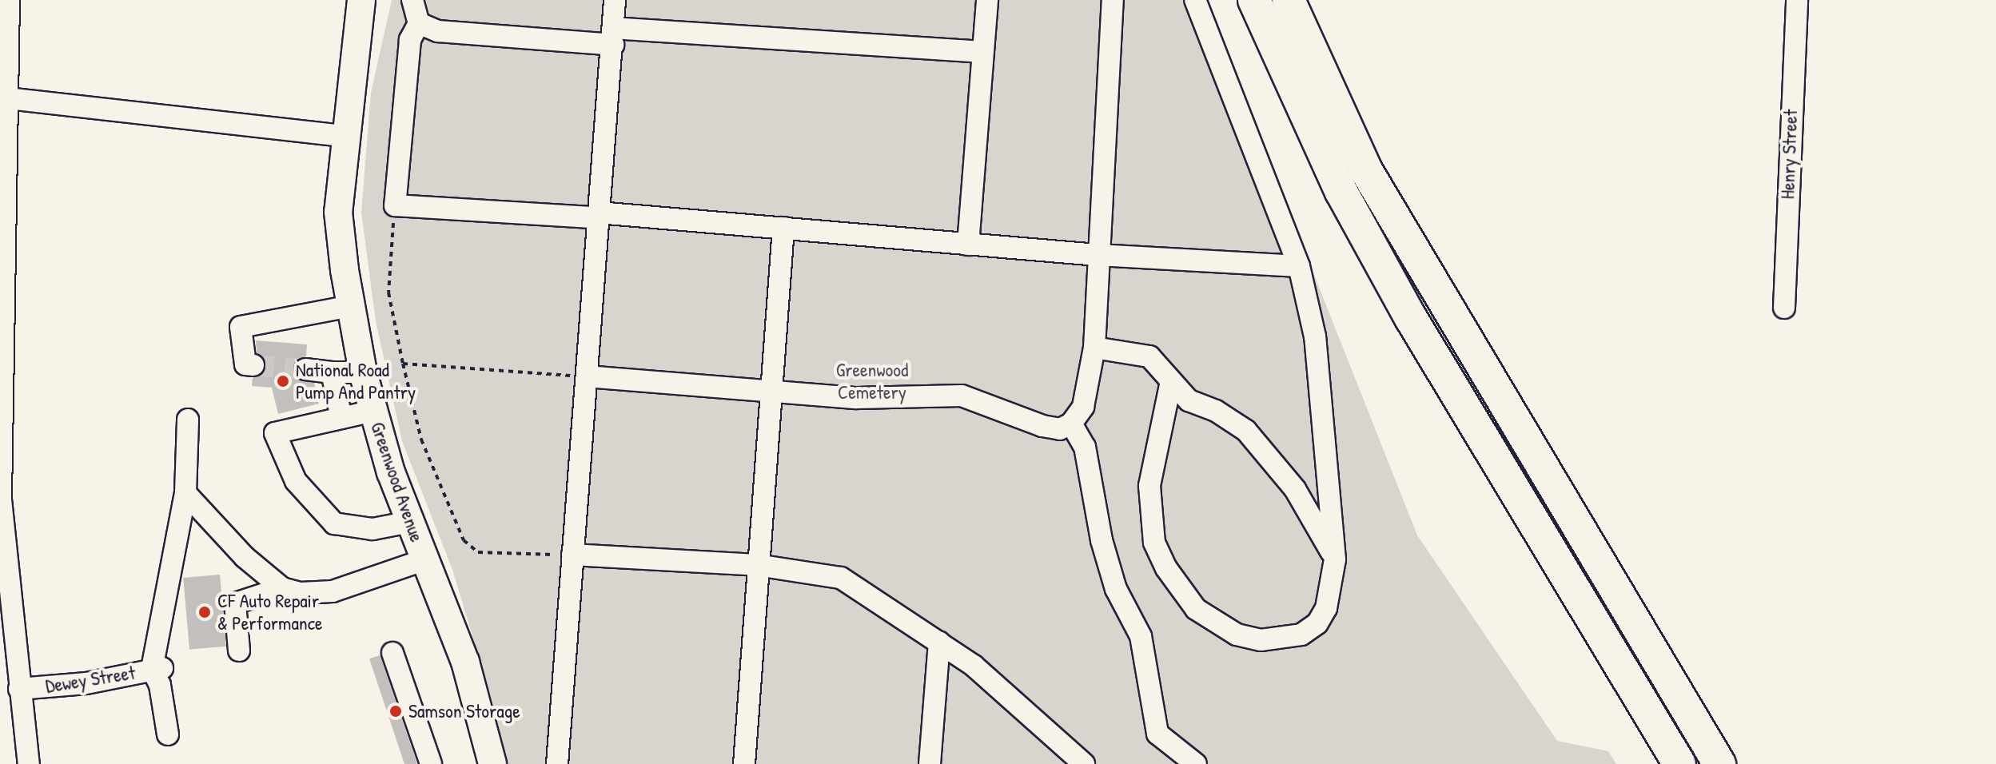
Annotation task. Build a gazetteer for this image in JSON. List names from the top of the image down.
{
  "streets": {
    "main road": ["Greenwood Avenue"],
    "street": ["Henry Street", "Dewey Street"]
  },
  "parks": ["Greenwood Cemetery"],
  "places": ["National Road Pump And Pantry", "CF Auto Repair & Performance", "Samson Storage"]
}
